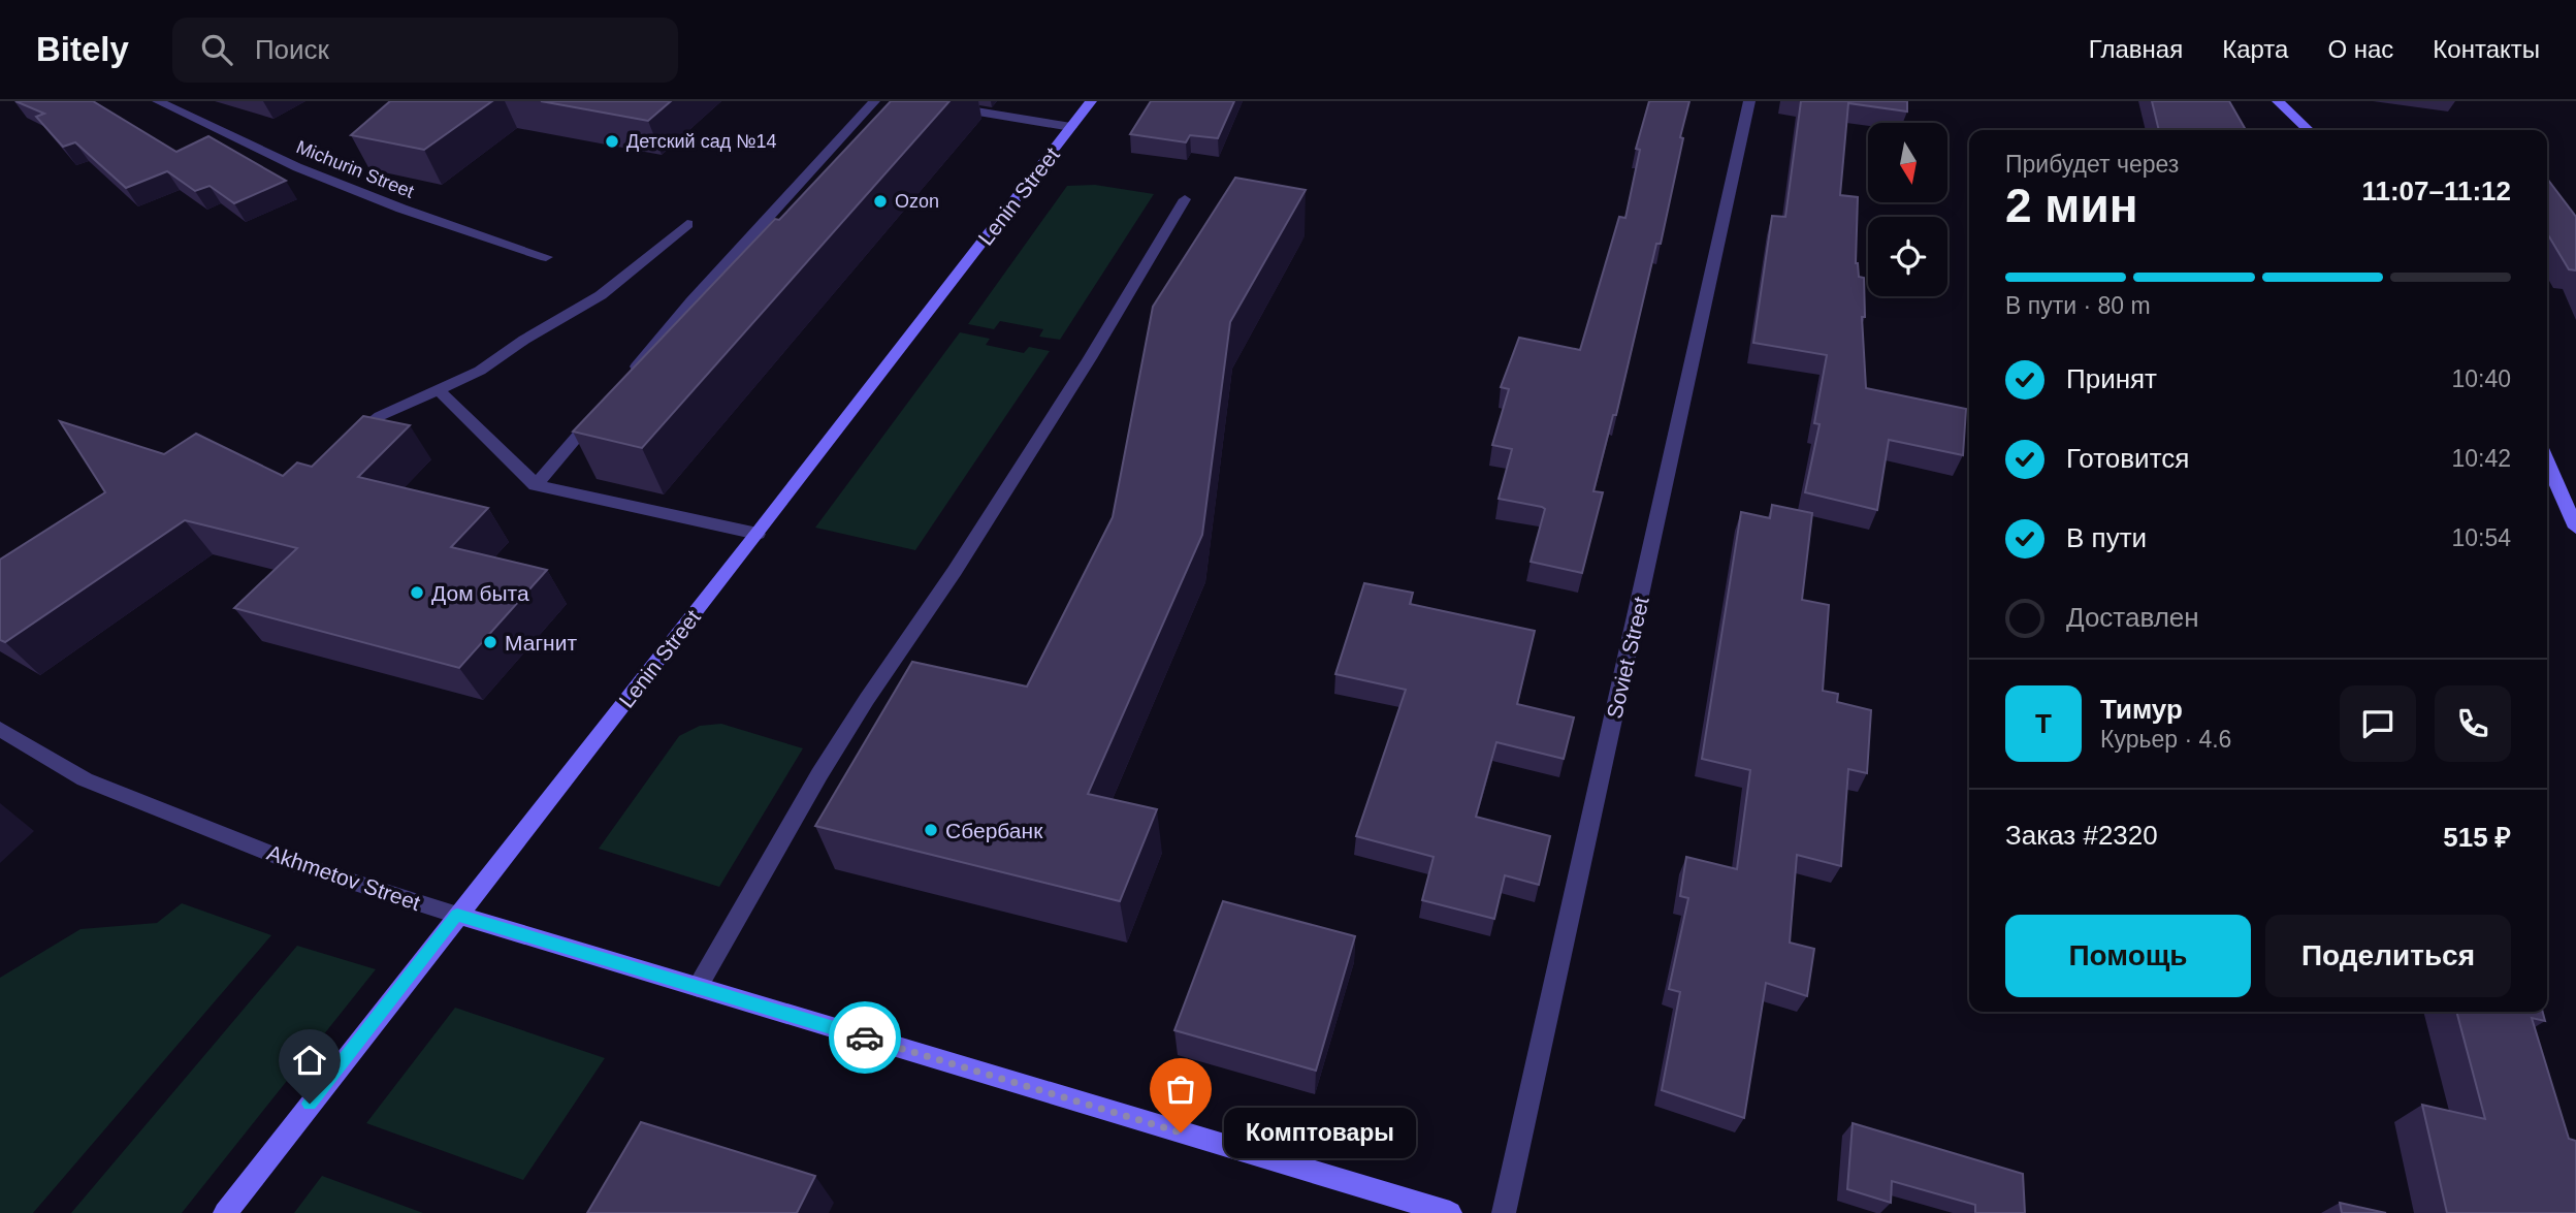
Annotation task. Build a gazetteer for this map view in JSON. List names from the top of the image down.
{
  "streets": {
    "street": [
      "Michurin Street",
      "Lenin Street",
      "Soviet Street",
      "Akhmetov Street"
    ]
  },
  "crossings": [
    ["Lenin Street", "Akhmetov Street"]
  ],
  "places": [
    "Детский сад №14",
    "Ozon",
    "Дом быта",
    "Магнит",
    "Сбербанк",
    "Комптовары"
  ],
  "north": "bottom",
  "page": {
    "header": "Bitely",
    "search": "Поиск",
    "nav": [
      "Главная",
      "Карта",
      "О нас",
      "Контакты"
    ],
    "heading": ["2 мин", "Прибудет через", "11:07–11:12"],
    "panel": [
      "Тимур",
      "Курьер · 4.6",
      "Заказ #2320",
      "515 ₽"
    ],
    "bar": "В пути · 80 m",
    "list": [
      ["Принят", "10:40"],
      ["Готовится", "10:42"],
      ["В пути", "10:54"],
      "Доставлен"
    ],
    "round": "Т",
    "buttons": ["Помощь", "Поделиться"],
    "bubble": "Комптовары"
  }
}
